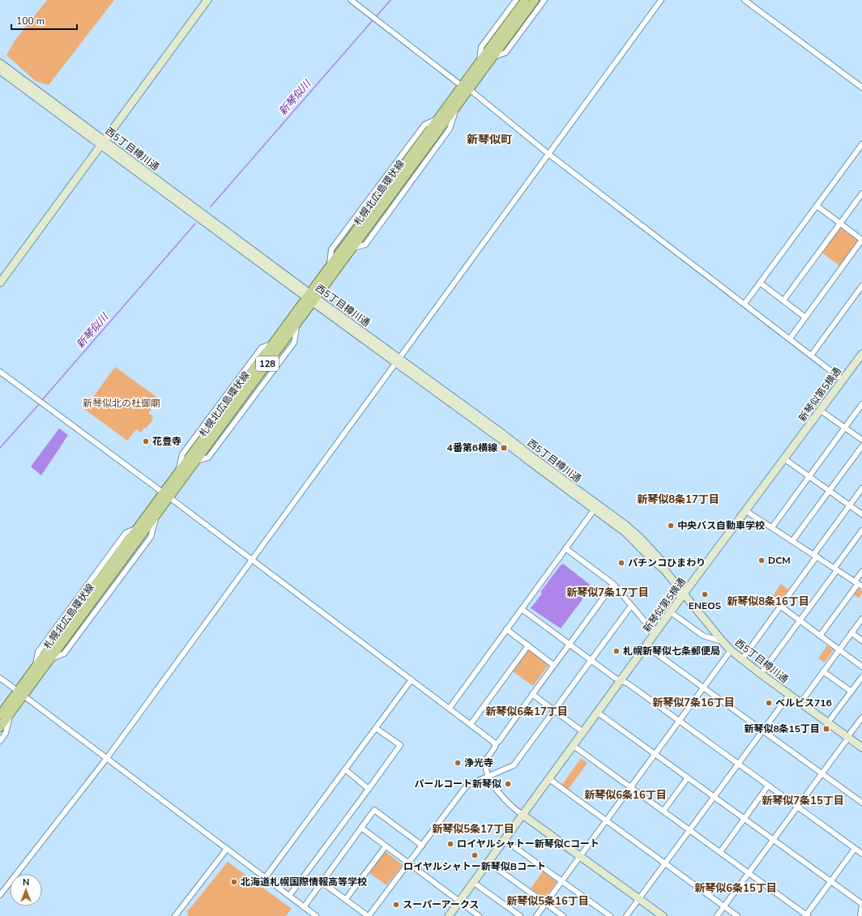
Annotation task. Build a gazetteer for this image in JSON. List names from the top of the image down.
{
  "streets": {
    "main road": ["札幌北広島環状線", "128"],
    "street": ["西5丁目樽川通", "新琴似第5横通"]
  },
  "crossings": [
    ["西5丁目樽川通", "札幌北広島環状線"],
    ["西5丁目樽川通", "新琴似第5横通"]
  ],
  "districts": [
    "新琴似町",
    "新琴似8条17丁目",
    "新琴似7条17丁目",
    "新琴似8条16丁目",
    "新琴似7条16丁目",
    "新琴似6条17丁目",
    "新琴似6条16丁目",
    "新琴似7条15丁目",
    "新琴似5条17丁目",
    "新琴似6条15丁目",
    "新琴似5条16丁目"
  ],
  "water": ["新琴似川"],
  "parks": ["新琴似北の杜御廟"],
  "places": {
    "other": [
      "花豊寺",
      "中央バス自動車学校",
      "DCM",
      "パチンコひまわり",
      "ENEOS",
      "札幌新琴似七条郵便局",
      "ベルビス716",
      "浄光寺",
      "パールコート新琴似",
      "ロイヤルシャトー新琴似Cコート",
      "ロイヤルシャトー新琴似Bコート",
      "北海道札幌国際情報高等学校",
      "スーパーアークス"
    ],
    "transit": ["4番第6横線", "新琴似8条15丁目"]
  },
  "scale_bar": "100 m",
  "north": "top"
}
